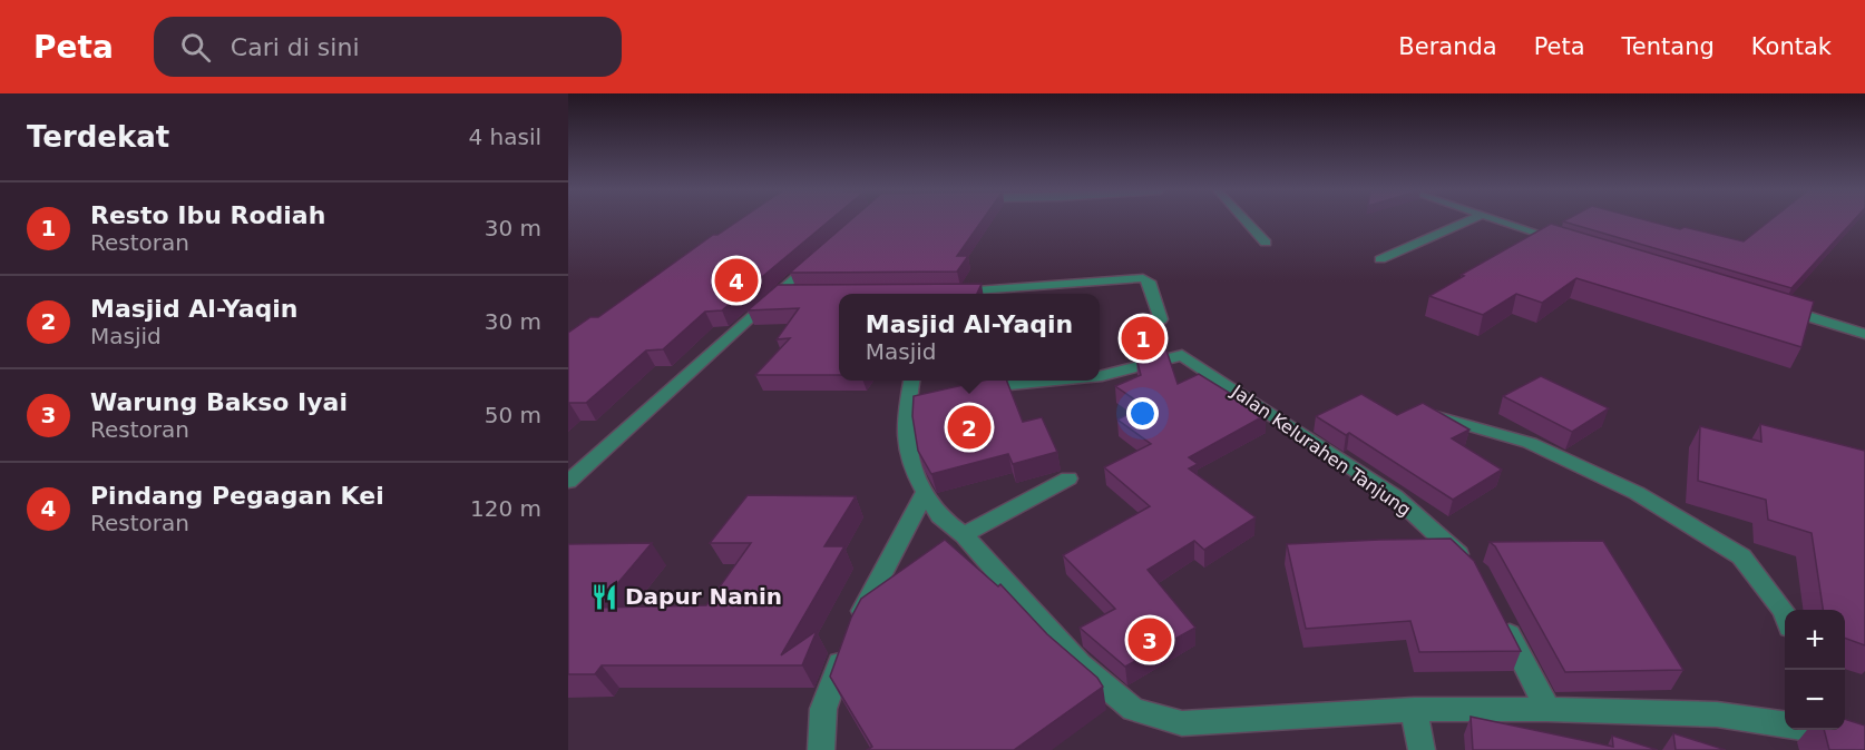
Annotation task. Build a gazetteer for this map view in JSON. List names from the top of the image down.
{
  "streets": {
    "street": ["Jalan Kelurahen Tanjung"]
  },
  "places": {
    "restaurant": ["Dapur Nanin"]
  },
  "page": {
    "header": "Peta",
    "search": "Cari di sini",
    "nav": [
      "Beranda",
      "Peta",
      "Tentang",
      "Kontak"
    ],
    "heading": ["Terdekat", "4 hasil"],
    "list": [
      {
        "mark": "1",
        "name": "Resto Ibu Rodiah",
        "note": "Restoran",
        "value": "30 m"
      },
      {
        "mark": "2",
        "name": "Masjid Al-Yaqin",
        "note": "Masjid",
        "value": "30 m"
      },
      {
        "mark": "3",
        "name": "Warung Bakso Iyai",
        "note": "Restoran",
        "value": "50 m"
      },
      {
        "mark": "4",
        "name": "Pindang Pegagan Kei",
        "note": "Restoran",
        "value": "120 m"
      }
    ],
    "pins": [
      "4",
      "1",
      "2",
      "3"
    ],
    "popup": ["Masjid Al-Yaqin", "Masjid"],
    "map_buttons": ["+", "−"]
  }
}
